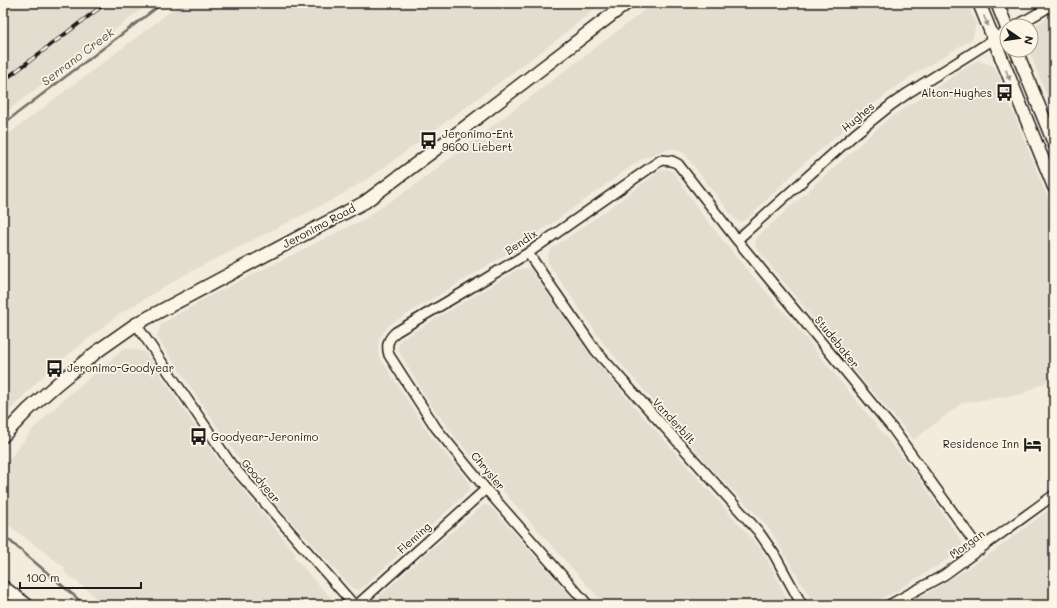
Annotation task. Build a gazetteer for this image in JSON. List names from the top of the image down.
{
  "streets": {
    "main road": ["Jeronimo Road"],
    "street": [
      "Hughes",
      "Bendix",
      "Studebaker",
      "Vanderbilt",
      "Chrysler",
      "Goodyear",
      "Fleming",
      "Morgan"
    ]
  },
  "crossings": [
    ["Hughes", "Studebaker"],
    ["Jeronimo Road", "Goodyear"],
    ["Bendix", "Studebaker"],
    ["Bendix", "Vanderbilt"],
    ["Bendix", "Chrysler"],
    ["Studebaker", "Morgan"],
    ["Chrysler", "Fleming"]
  ],
  "water": ["Serrano Creek"],
  "places": {
    "bus stop": [
      "Alton-Hughes",
      "Jeronimo-Ent 9600 Liebert",
      "Jeronimo-Goodyear",
      "Goodyear-Jeronimo"
    ],
    "hotel": ["Residence Inn"]
  },
  "scale_bar": "100 m",
  "north": "right"
}
